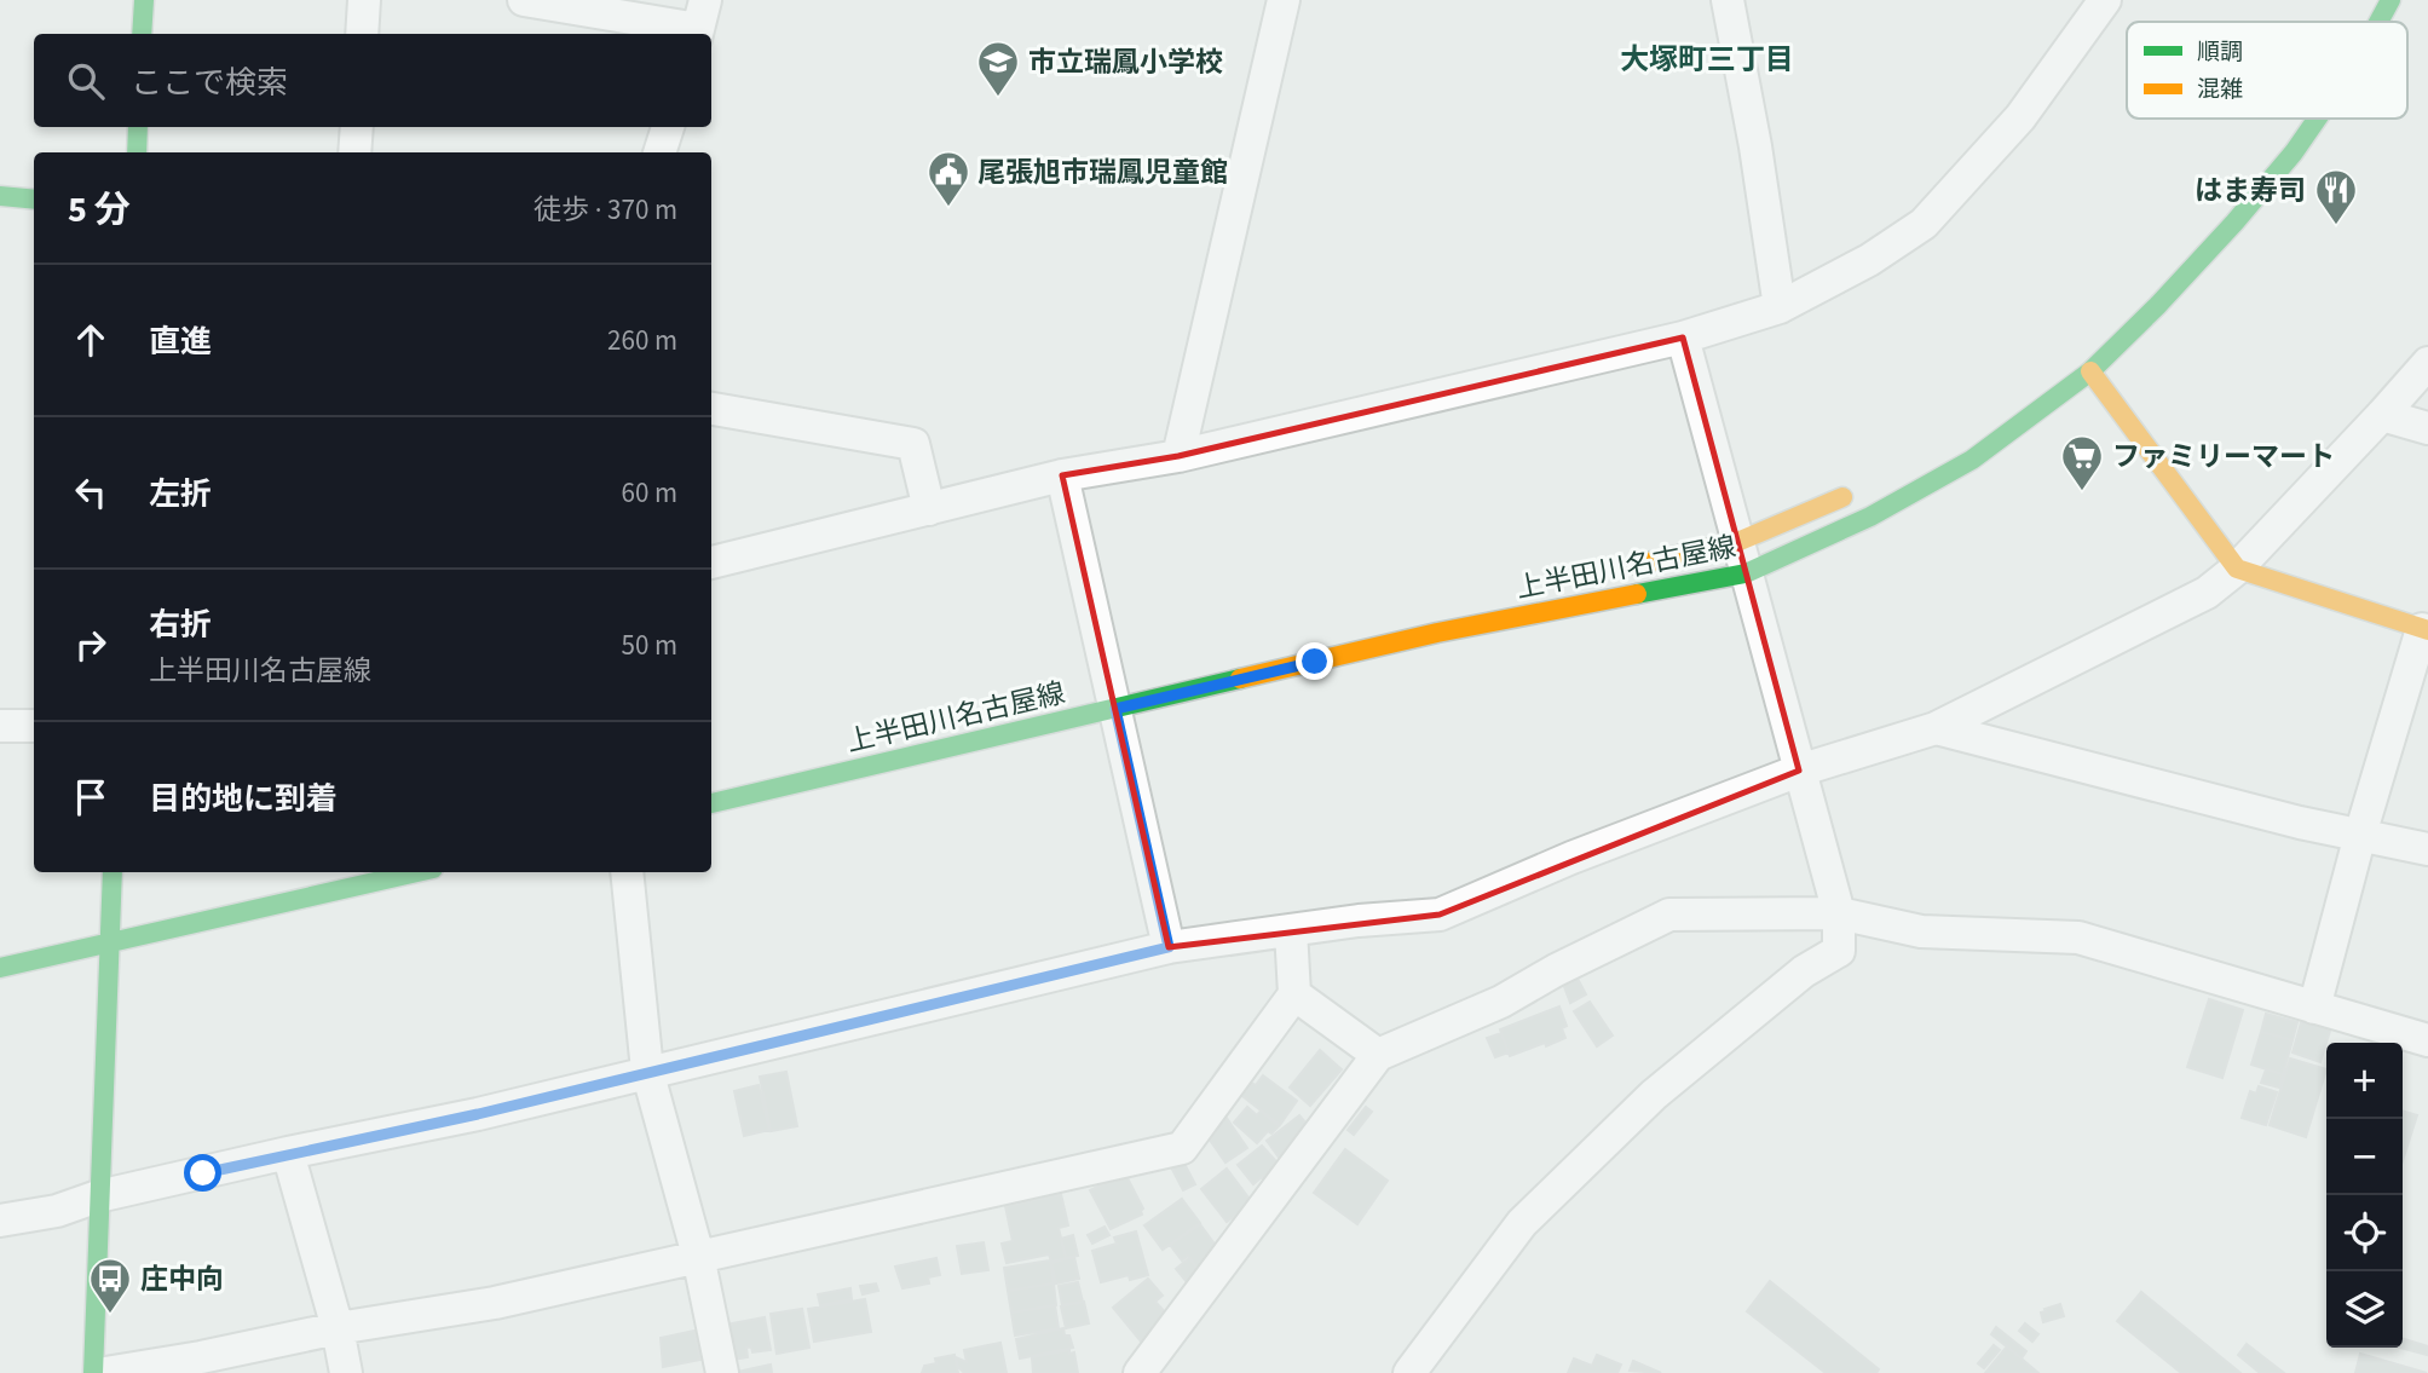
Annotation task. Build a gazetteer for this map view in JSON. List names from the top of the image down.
{
  "streets": {
    "main road": ["上半田川名古屋線"]
  },
  "districts": ["大塚町三丁目"],
  "places": {
    "school or university": ["市立瑞鳳小学校"],
    "public building": ["尾張旭市瑞鳳児童館"],
    "restaurant": ["はま寿司"],
    "supermarket": ["ファミリーマート"],
    "bus stop": ["庄中向"]
  },
  "legend": ["順調", "混雑"],
  "page": {
    "search": "ここで検索",
    "heading": ["5 分", "徒歩 · 370 m"],
    "list": [
      ["直進", "260 m"],
      ["左折", "60 m"],
      ["右折", "上半田川名古屋線", "50 m"],
      "目的地に到着"
    ],
    "map_buttons": ["+", "−"]
  }
}
